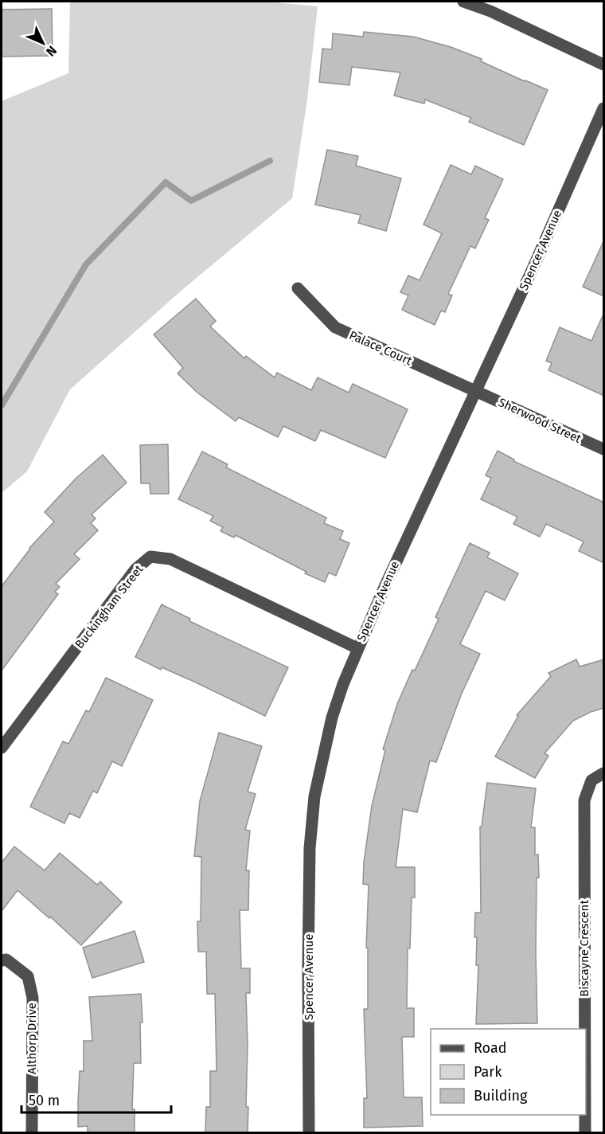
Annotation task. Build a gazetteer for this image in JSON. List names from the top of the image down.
{
  "streets": {
    "street": [
      "Spencer Avenue",
      "Palace Court",
      "Sherwood Street",
      "Buckingham Street",
      "Biscayne Crescent",
      "Althorp Drive"
    ]
  },
  "crossings": [
    ["Spencer Avenue", "Palace Court"],
    ["Spencer Avenue", "Sherwood Street"],
    ["Spencer Avenue", "Buckingham Street"],
    ["Palace Court", "Sherwood Street"]
  ],
  "legend": ["Road", "Park", "Building"],
  "scale_bar": "50 m",
  "north": "bottom right"
}
